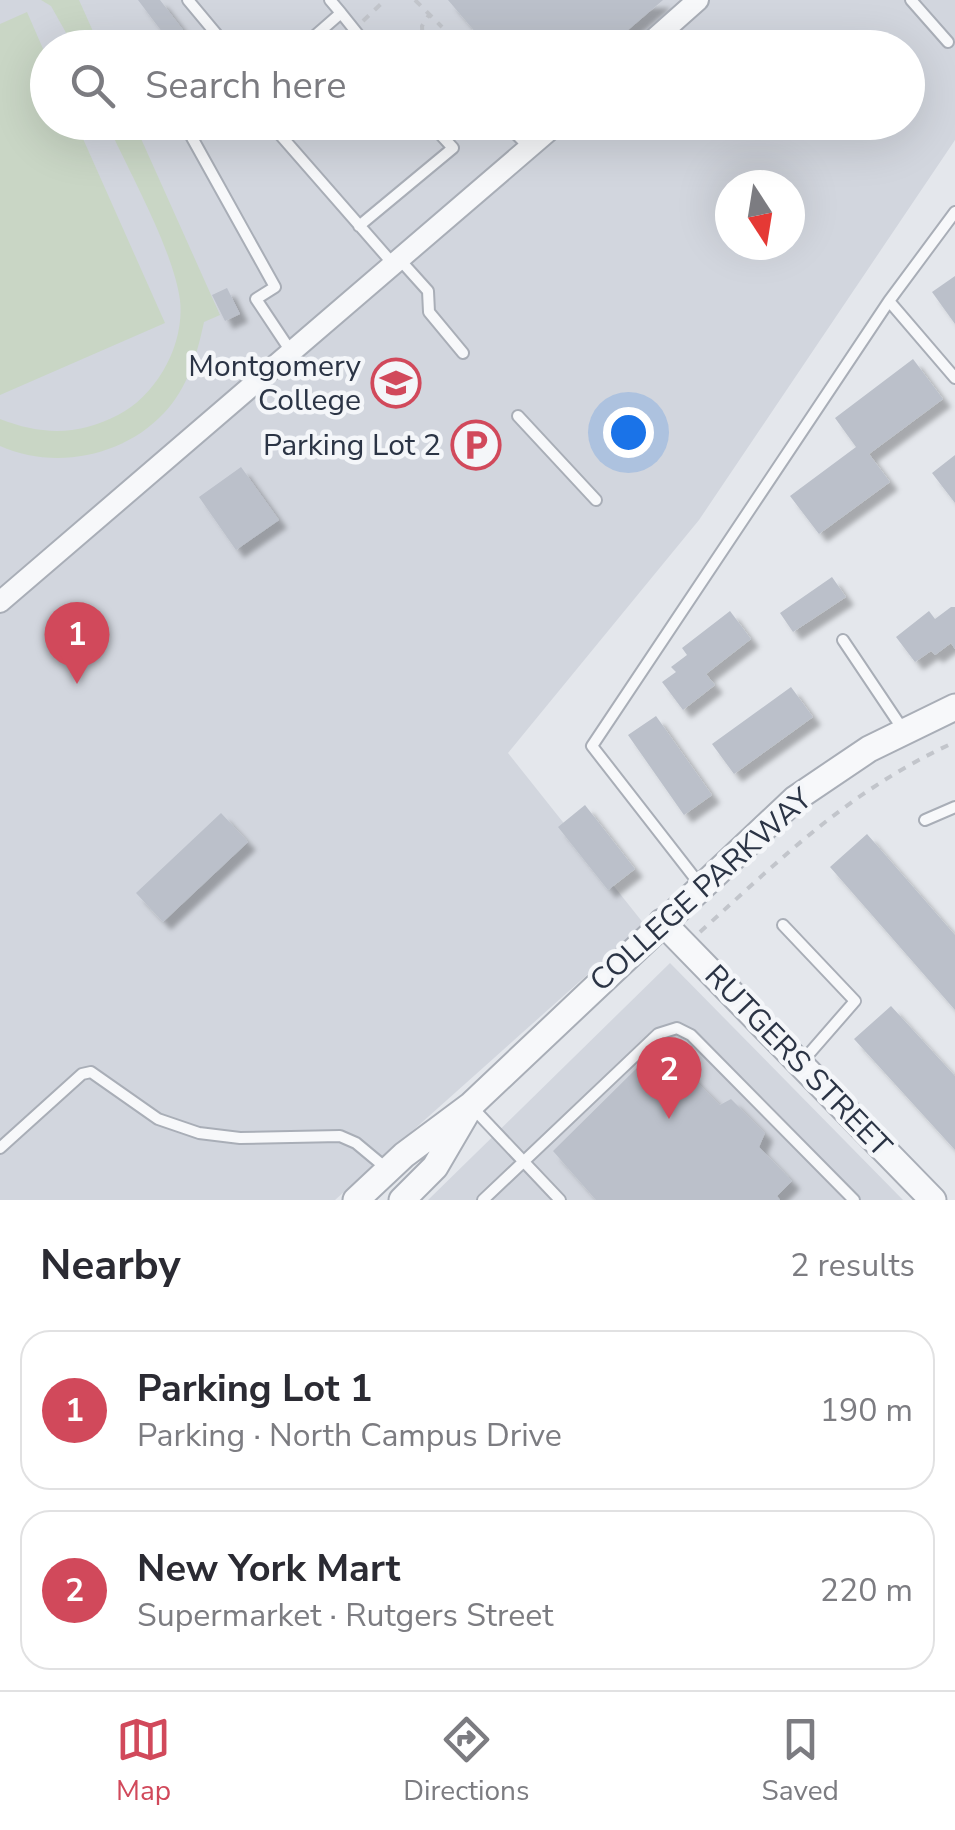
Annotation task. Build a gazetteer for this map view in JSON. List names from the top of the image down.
{
  "streets": {
    "street": ["COLLEGE PARKWAY", "RUTGERS STREET"]
  },
  "crossings": [
    ["COLLEGE PARKWAY", "RUTGERS STREET"]
  ],
  "places": {
    "school or university": ["Montgomery College"],
    "parking": ["Parking Lot 2"]
  },
  "north": "bottom",
  "page": {
    "search": "Search here",
    "pins": ["1", "2"],
    "heading": ["Nearby", "2 results"],
    "list": [
      {
        "mark": "1",
        "name": "Parking Lot 1",
        "note": "Parking · North Campus Drive",
        "value": "190 m"
      },
      {
        "mark": "2",
        "name": "New York Mart",
        "note": "Supermarket · Rutgers Street",
        "value": "220 m"
      }
    ],
    "nav": ["Map", "Directions", "Saved"]
  }
}
